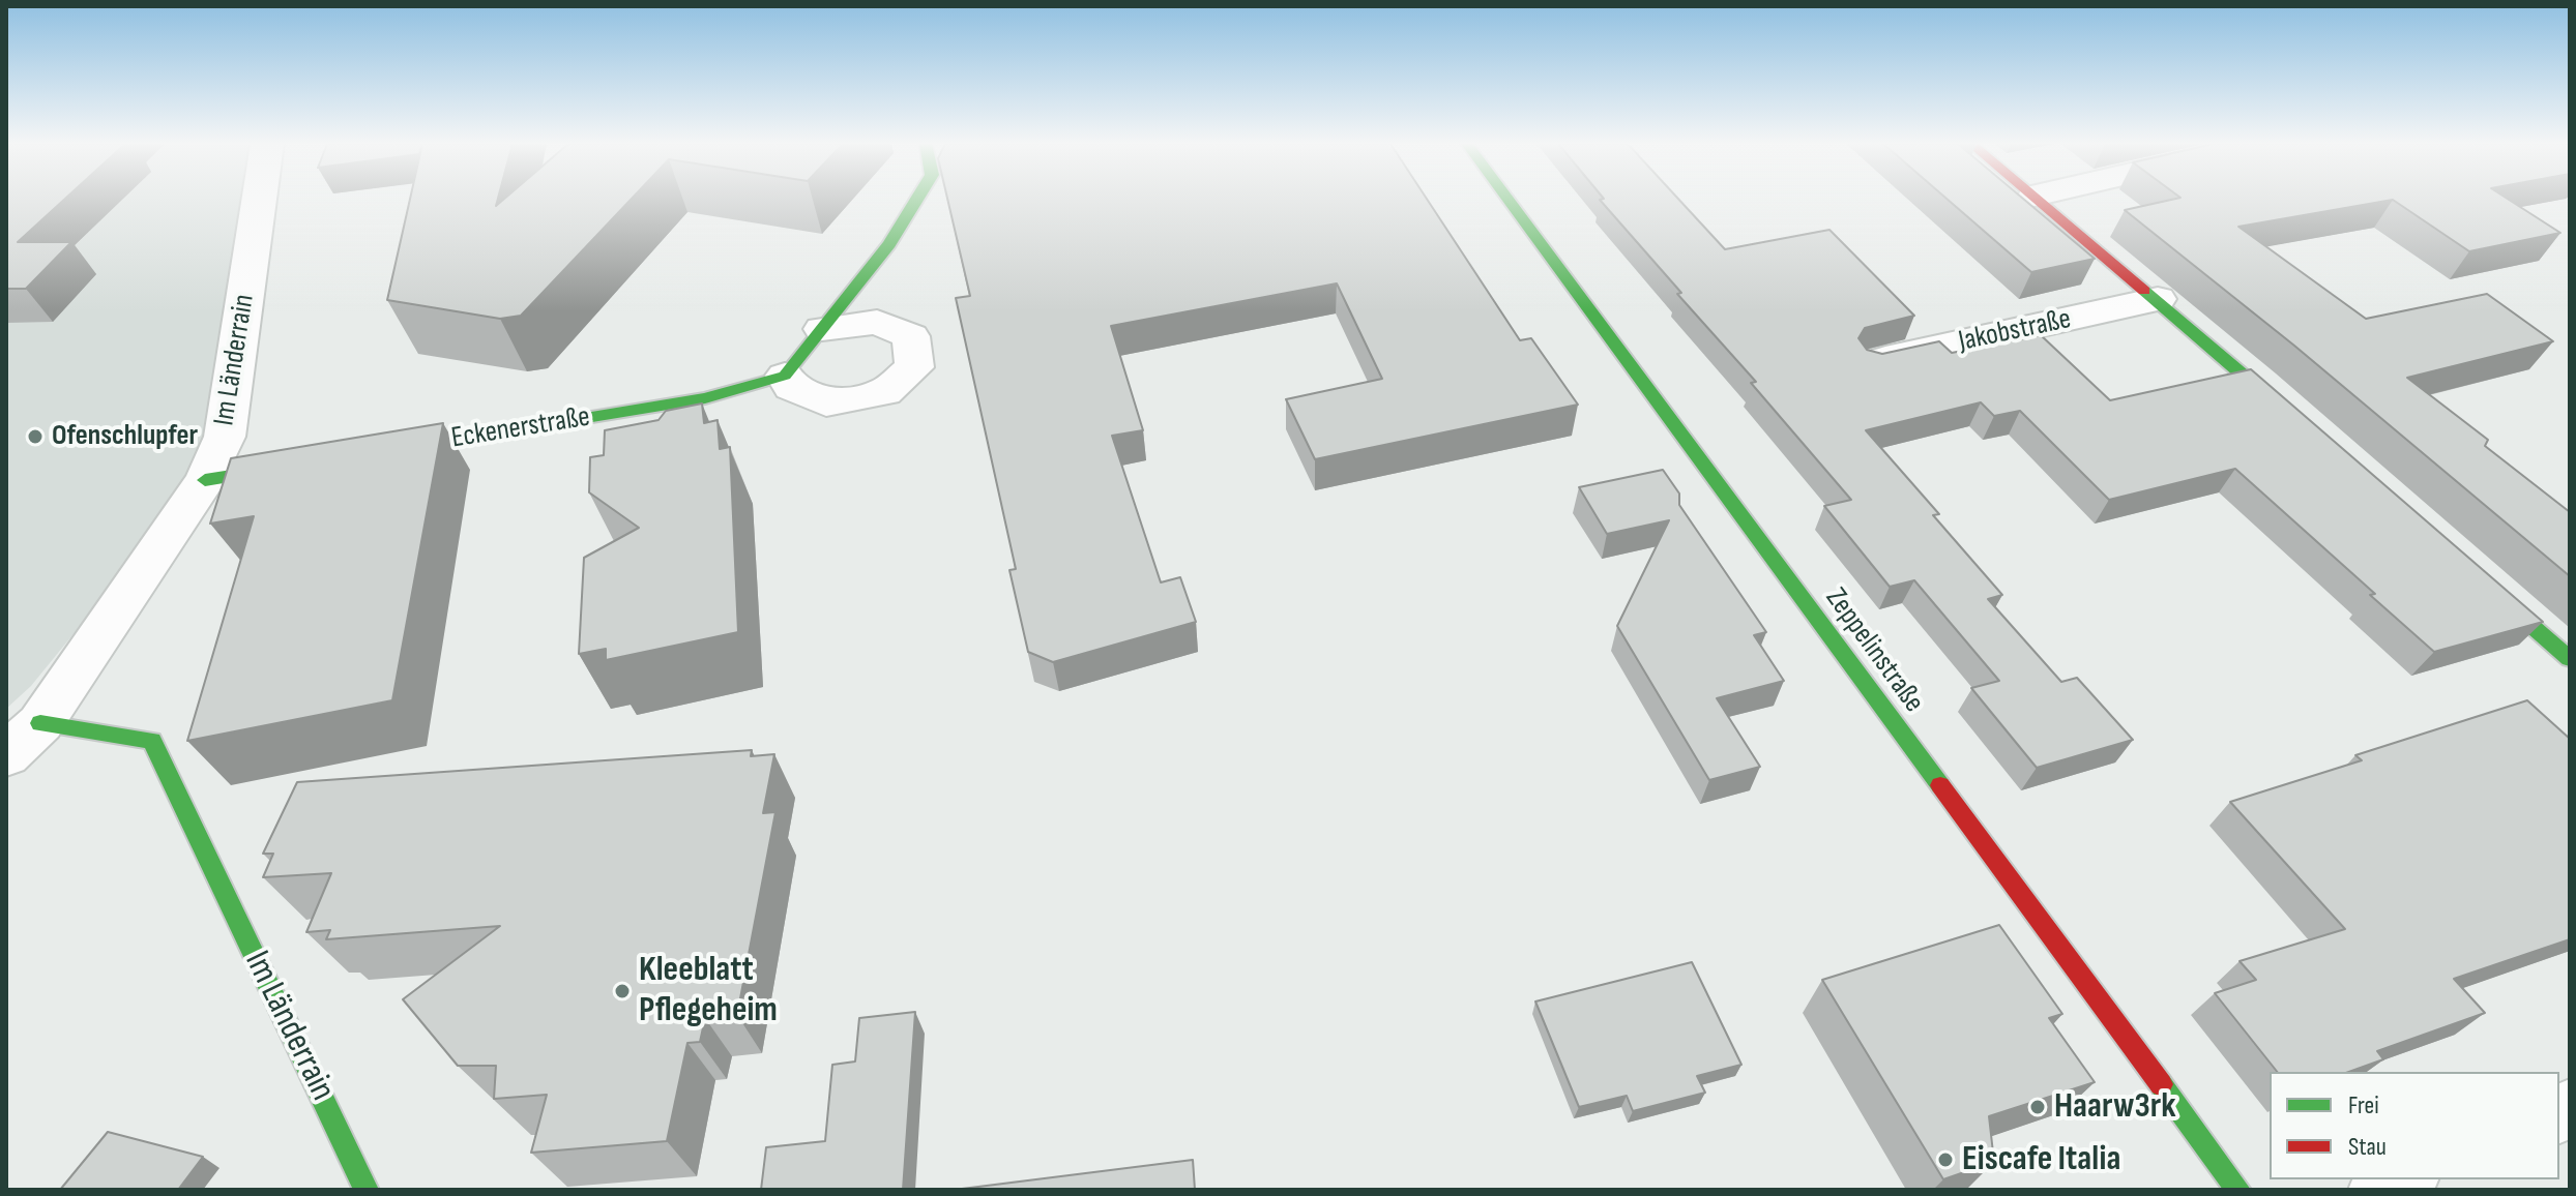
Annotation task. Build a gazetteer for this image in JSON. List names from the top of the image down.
{
  "streets": {
    "street": [
      "Jakobstraße",
      "Im Länderrain",
      "Eckenerstraße",
      "Zeppelinstraße"
    ]
  },
  "places": [
    "Ofenschlupfer",
    "Kleeblatt Pflegeheim",
    "Haarw3rk",
    "Eiscafe Italia"
  ],
  "legend": ["Frei", "Stau"]
}
